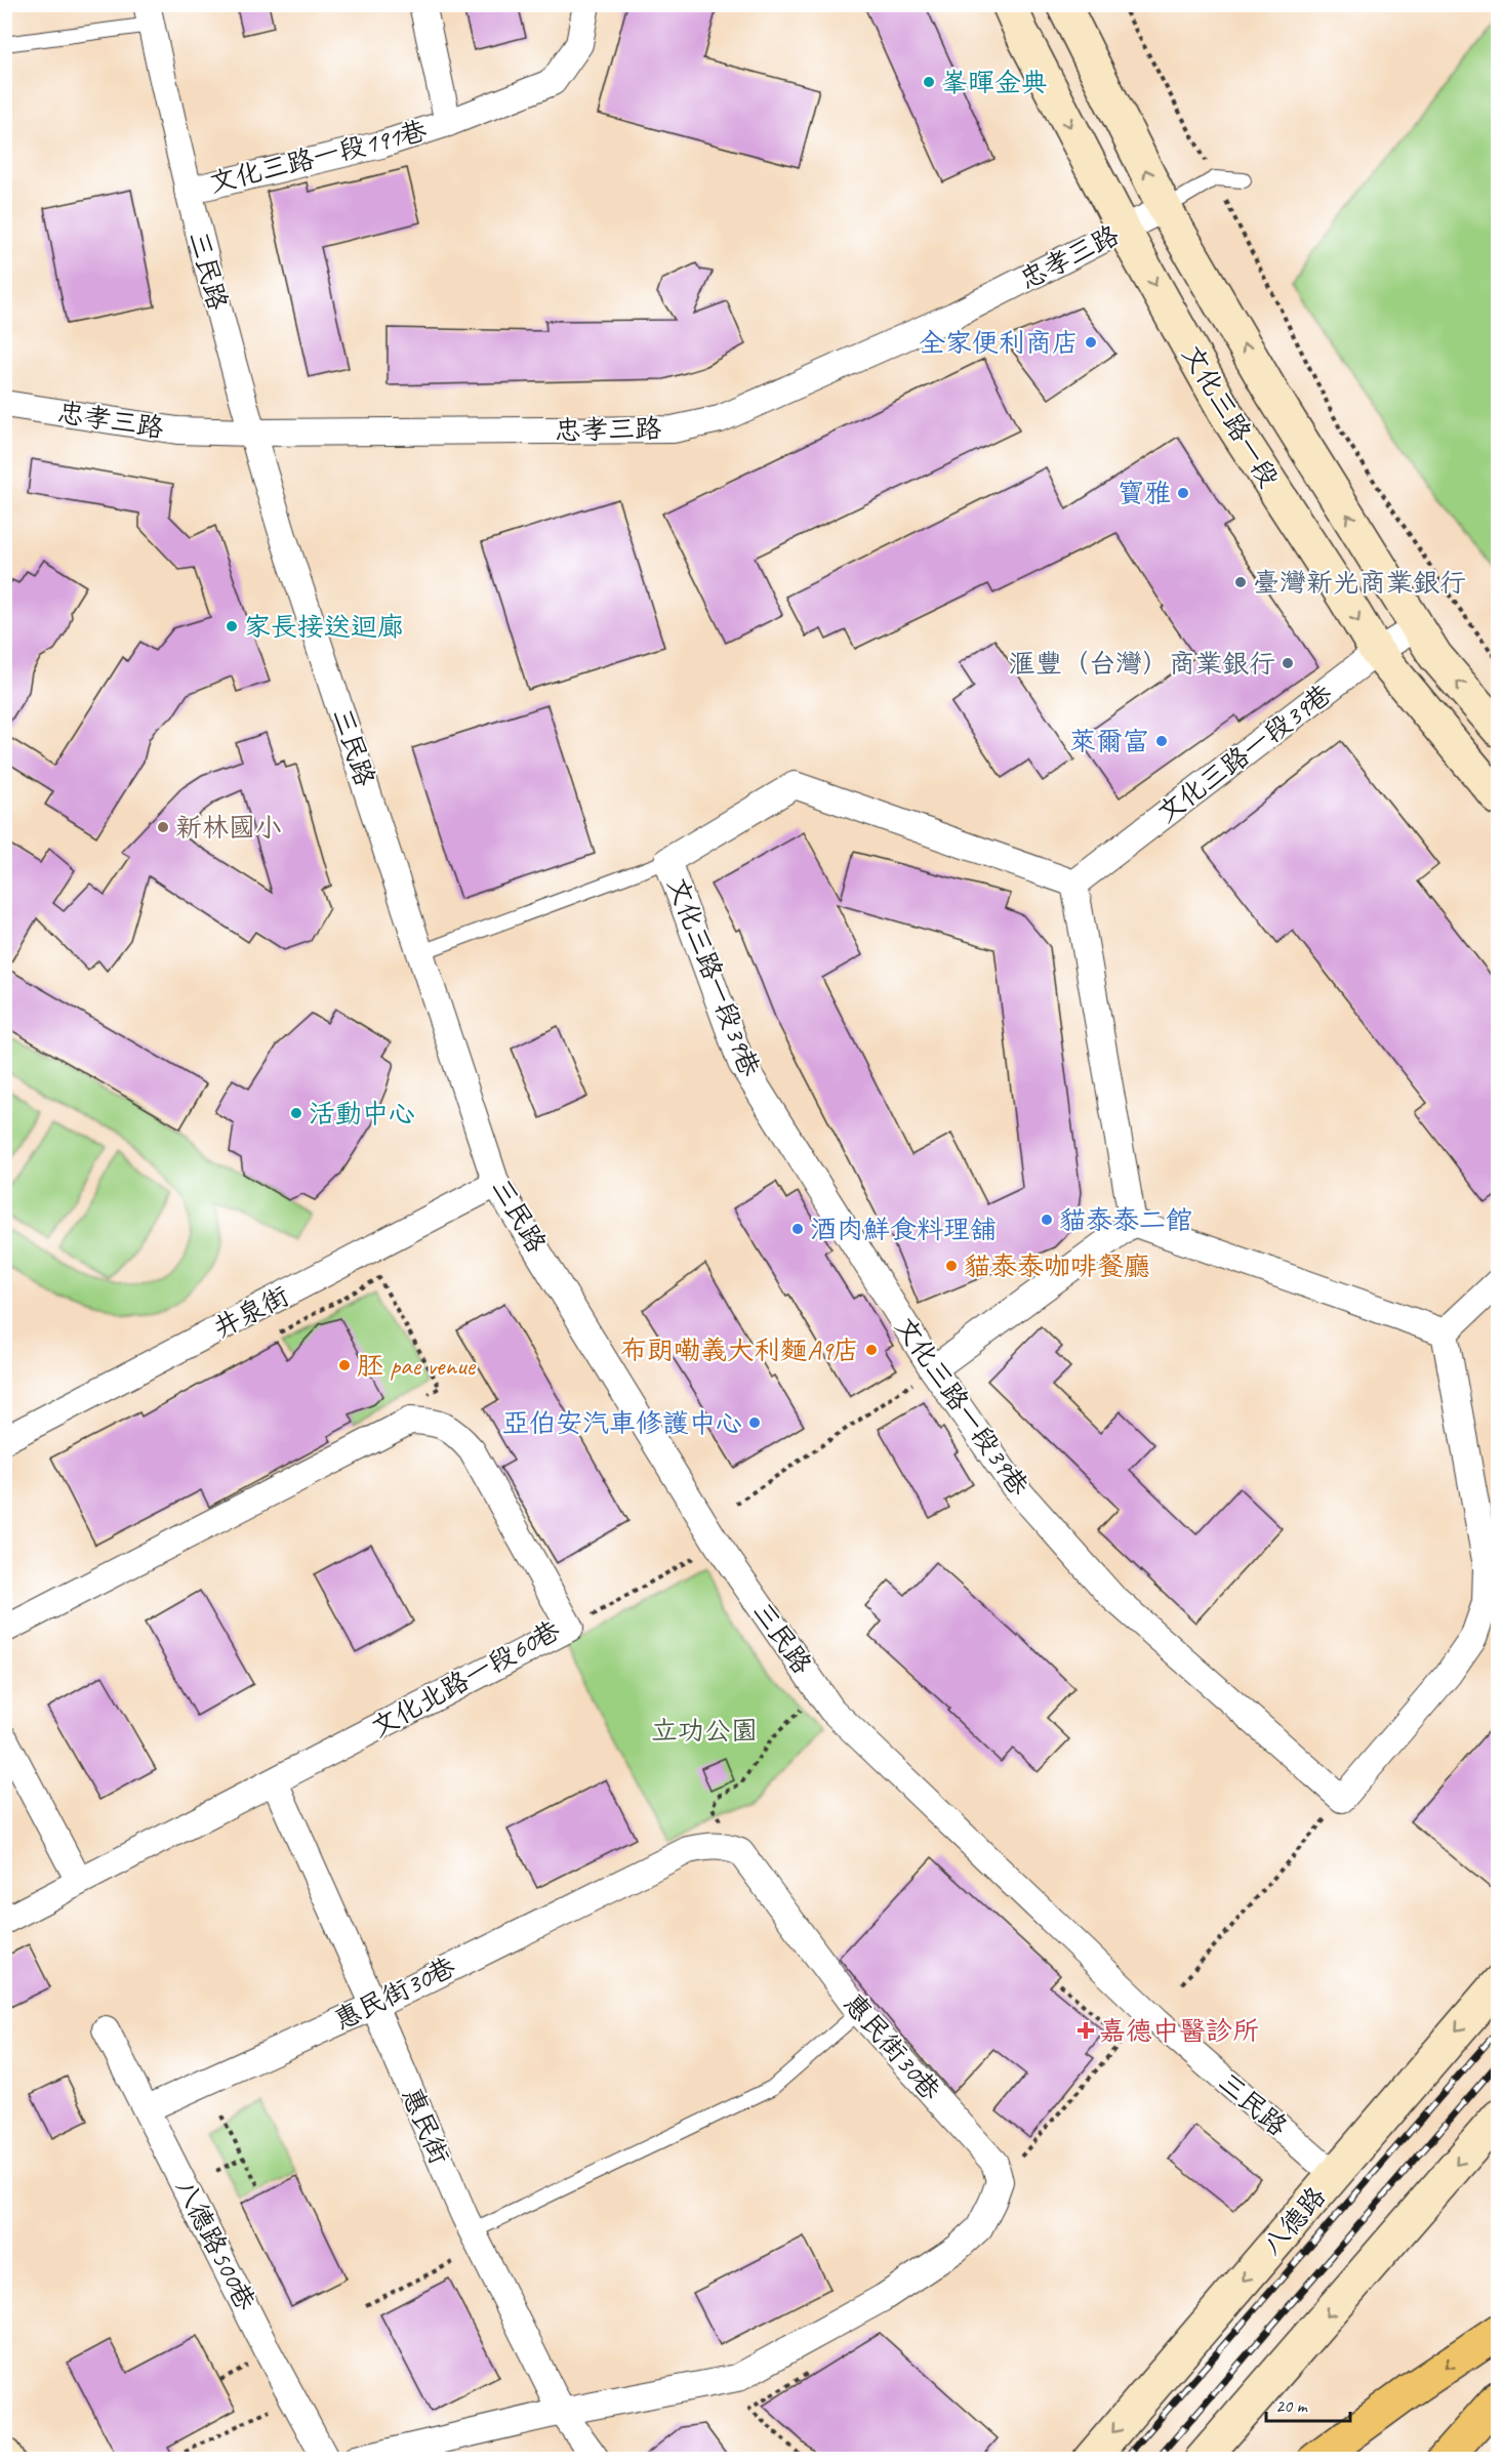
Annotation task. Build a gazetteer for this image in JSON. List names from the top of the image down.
{
  "streets": {
    "street": [
      "文化三路一段191巷",
      "忠孝三路",
      "三民路",
      "文化三路一段",
      "文化三路一段39巷",
      "井泉街",
      "文化北路一段60巷",
      "惠民街30巷",
      "惠民街",
      "八德路",
      "八德路500巷"
    ]
  },
  "crossings": [
    ["文化三路一段191巷", "三民路"],
    ["忠孝三路", "三民路"],
    ["忠孝三路", "文化三路一段"],
    ["三民路", "井泉街"],
    ["三民路", "八德路"],
    ["文化三路一段", "文化三路一段39巷"],
    ["文化北路一段60巷", "惠民街"],
    ["惠民街30巷", "惠民街"],
    ["惠民街30巷", "八德路500巷"]
  ],
  "parks": ["立功公園"],
  "places": {
    "other": [
      "峯暉金典",
      "全家便利商店",
      "寶雅",
      "臺灣新光商業銀行",
      "家長接送迴廊",
      "滙豐（台灣）商業銀行",
      "萊爾富",
      "新林國小",
      "活動中心",
      "貓泰泰二館",
      "酒肉鮮食料理舖",
      "貓泰泰咖啡餐廳",
      "布朗嘞義大利麵A9店",
      "胚 pae venue",
      "亞伯安汽車修護中心"
    ],
    "health": ["嘉德中醫診所"]
  },
  "scale_bar": "20 m"
}
